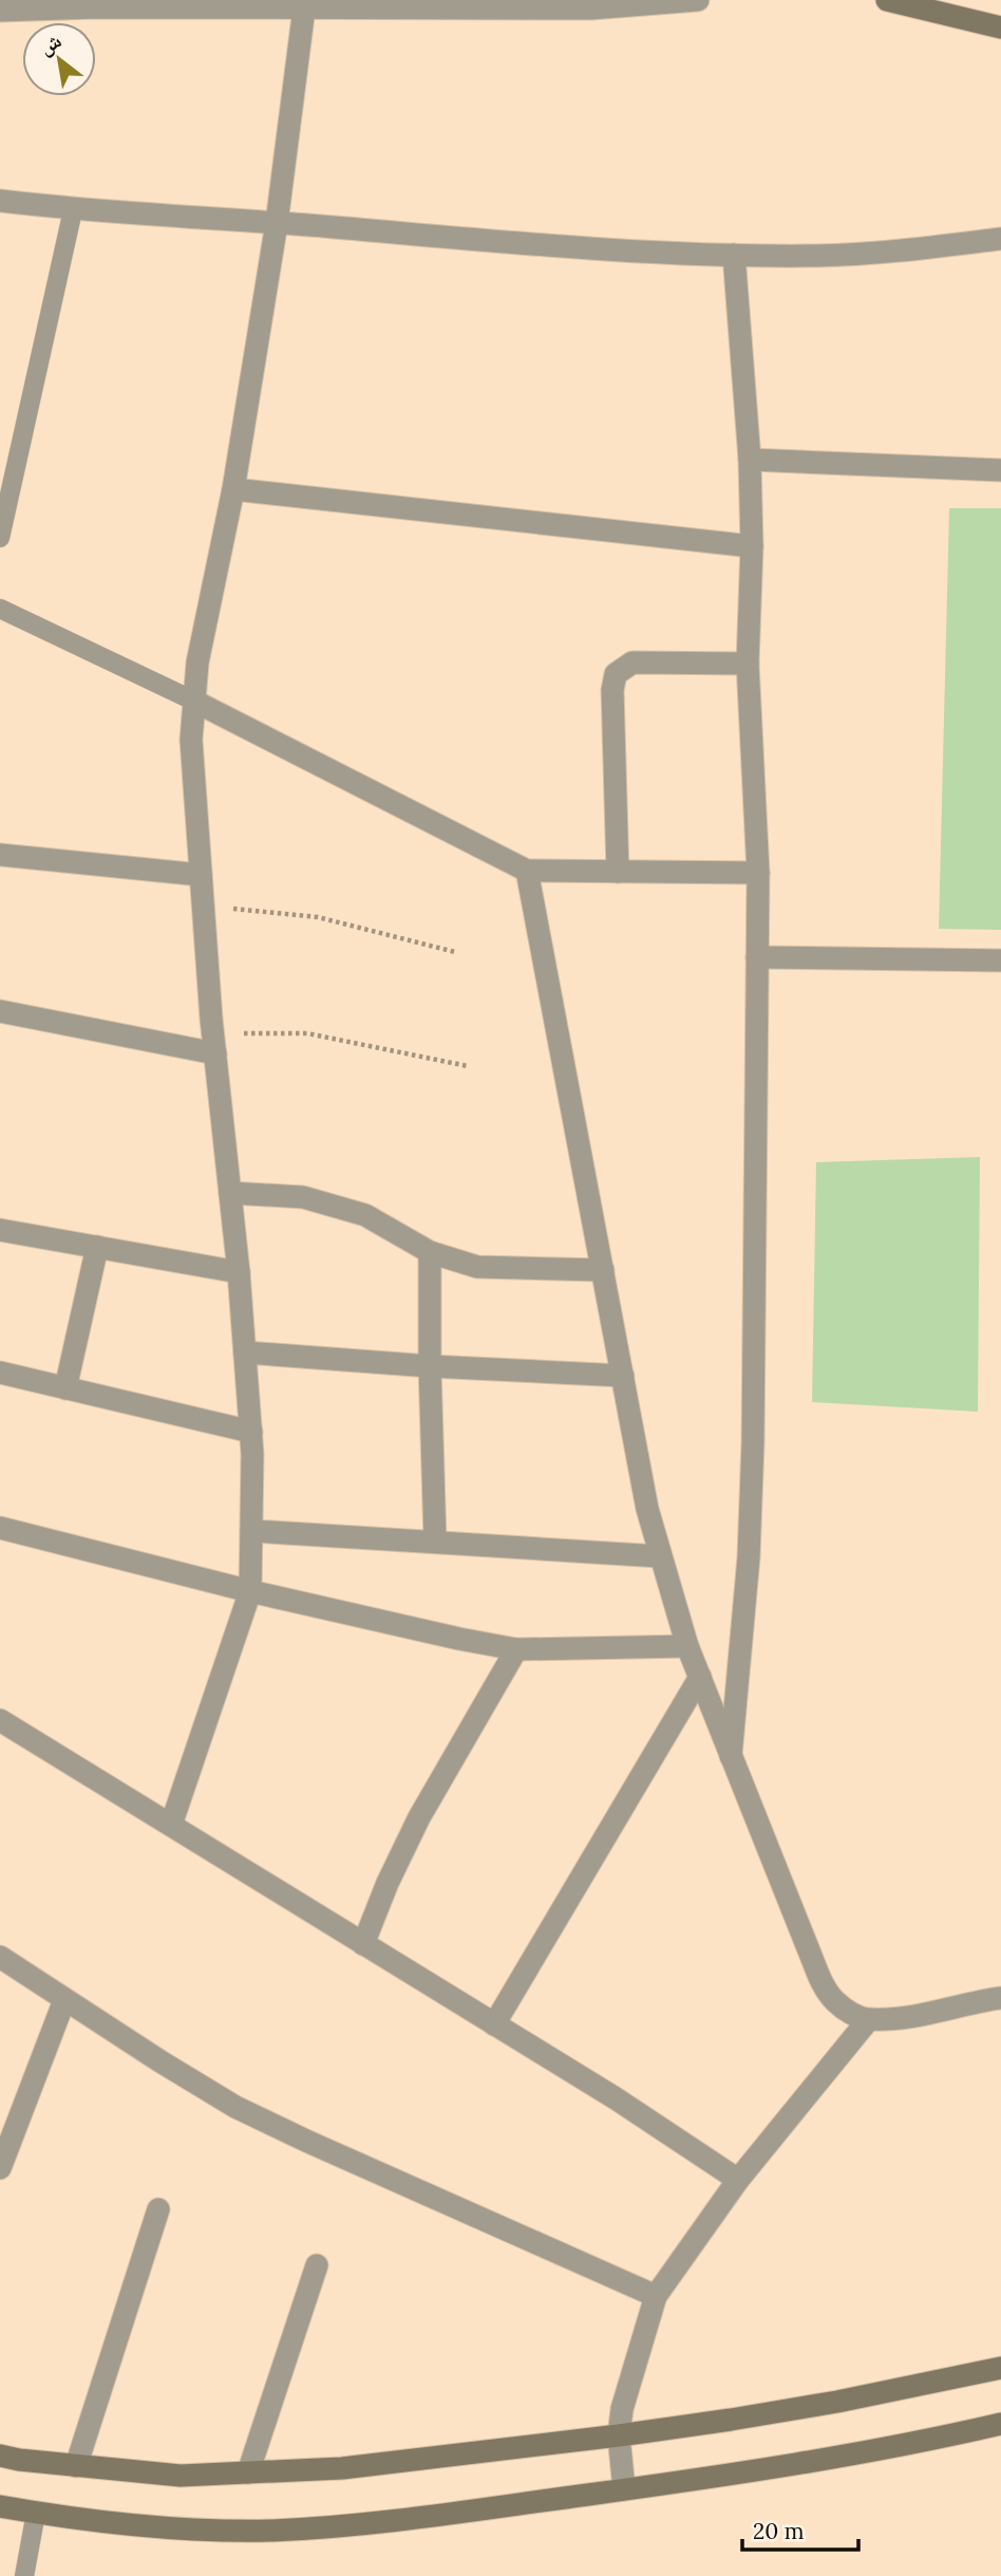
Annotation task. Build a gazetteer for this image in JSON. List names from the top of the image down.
{
  "scale_bar": "20 m",
  "north": "top left"
}
